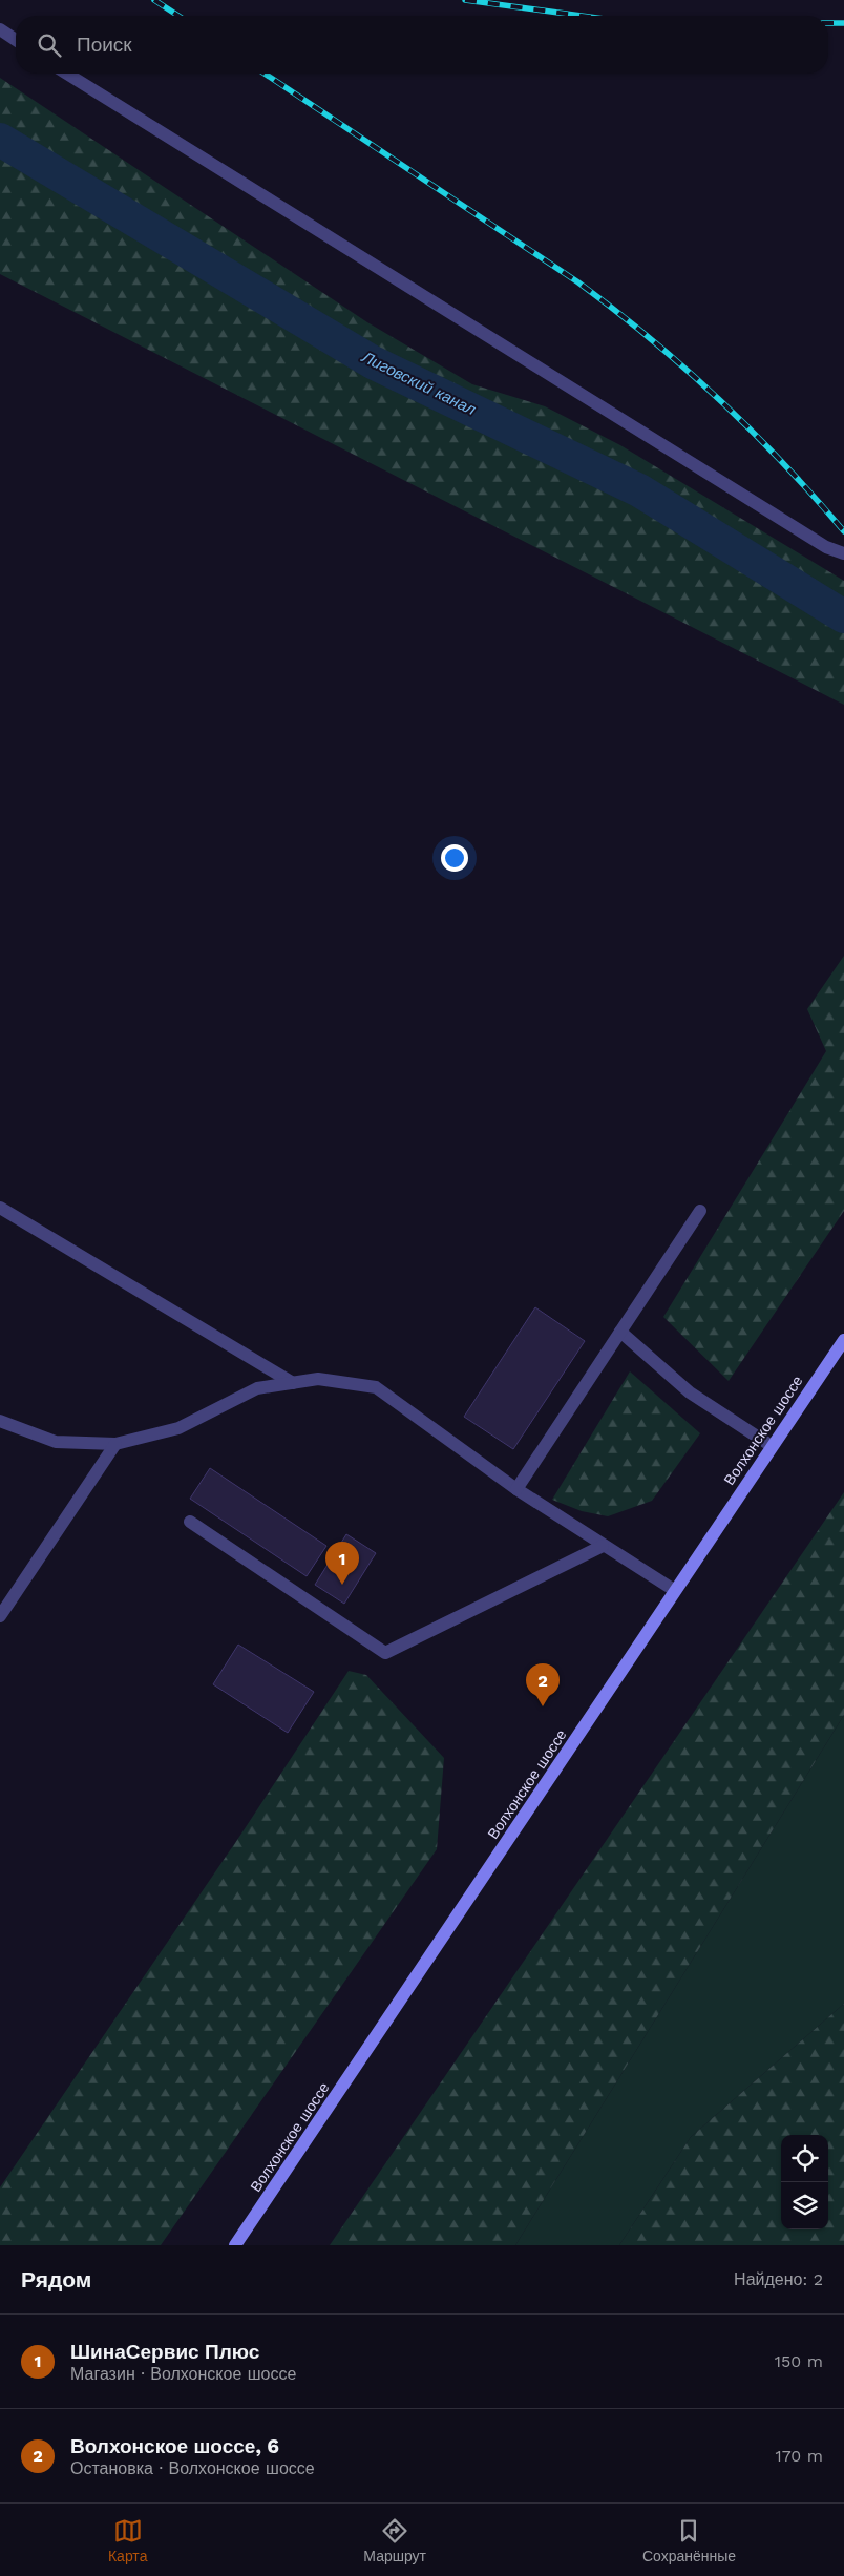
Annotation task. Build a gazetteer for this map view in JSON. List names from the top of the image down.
{
  "streets": {
    "main road": ["Волхонское шоссе"]
  },
  "water": ["Лиговский канал"],
  "page": {
    "search": "Поиск",
    "pins": ["1", "2"],
    "heading": ["Рядом", "Найдено: 2"],
    "list": [
      {
        "mark": "1",
        "name": "ШинаСервис Плюс",
        "note": "Магазин · Волхонское шоссе",
        "value": "150 m"
      },
      {
        "mark": "2",
        "name": "Волхонское шоссе, 6",
        "note": "Остановка · Волхонское шоссе",
        "value": "170 m"
      }
    ],
    "nav": ["Карта", "Маршрут", "Сохранённые"]
  }
}
